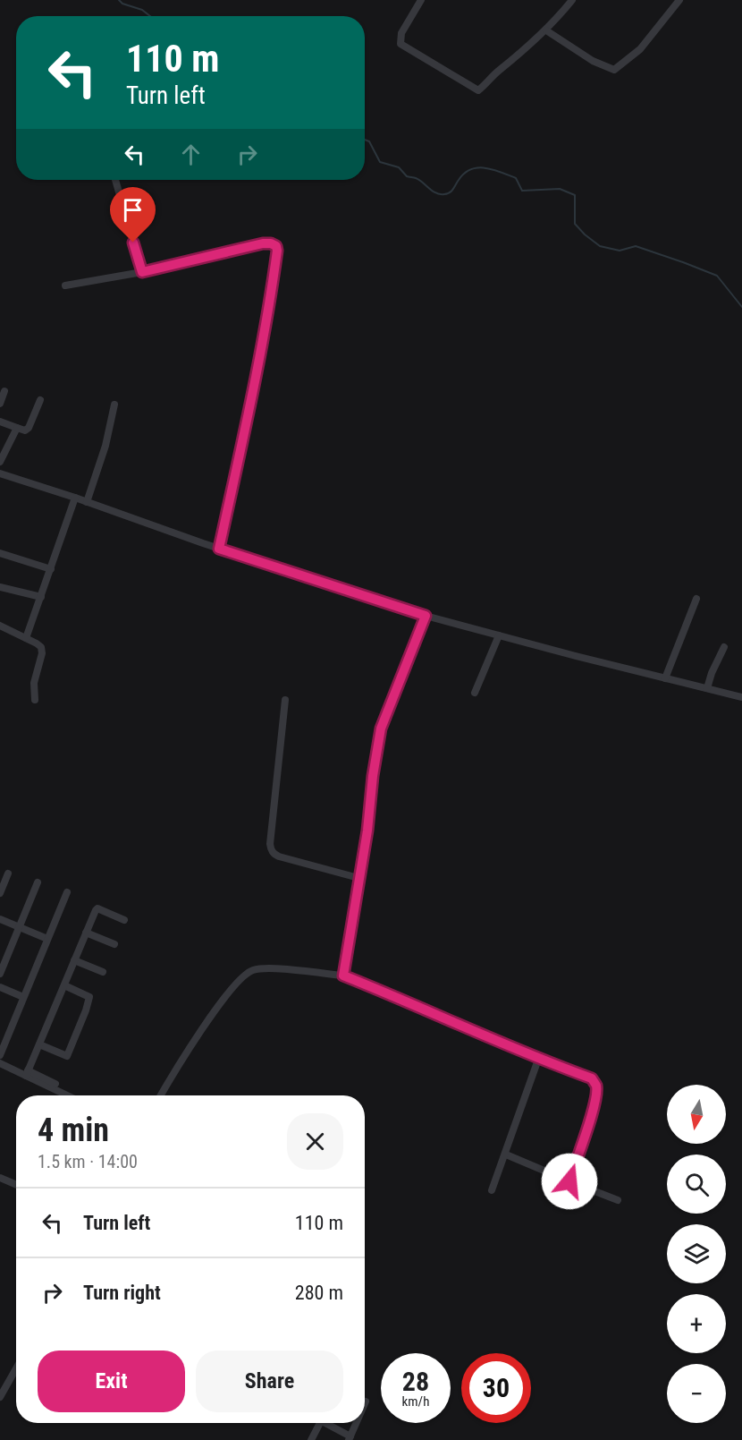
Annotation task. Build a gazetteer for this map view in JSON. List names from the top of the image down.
{
  "north": "bottom",
  "page": {
    "turn": ["110 m", "Turn left"],
    "map_buttons": ["+", "−"],
    "heading": ["4 min", "1.5 km · 14:00"],
    "list": [
      {
        "name": "Turn left",
        "value": "110 m"
      },
      {
        "name": "Turn right",
        "value": "280 m"
      }
    ],
    "buttons": ["Exit", "Share"],
    "speed": "28 km/h",
    "limit": "30"
  }
}
